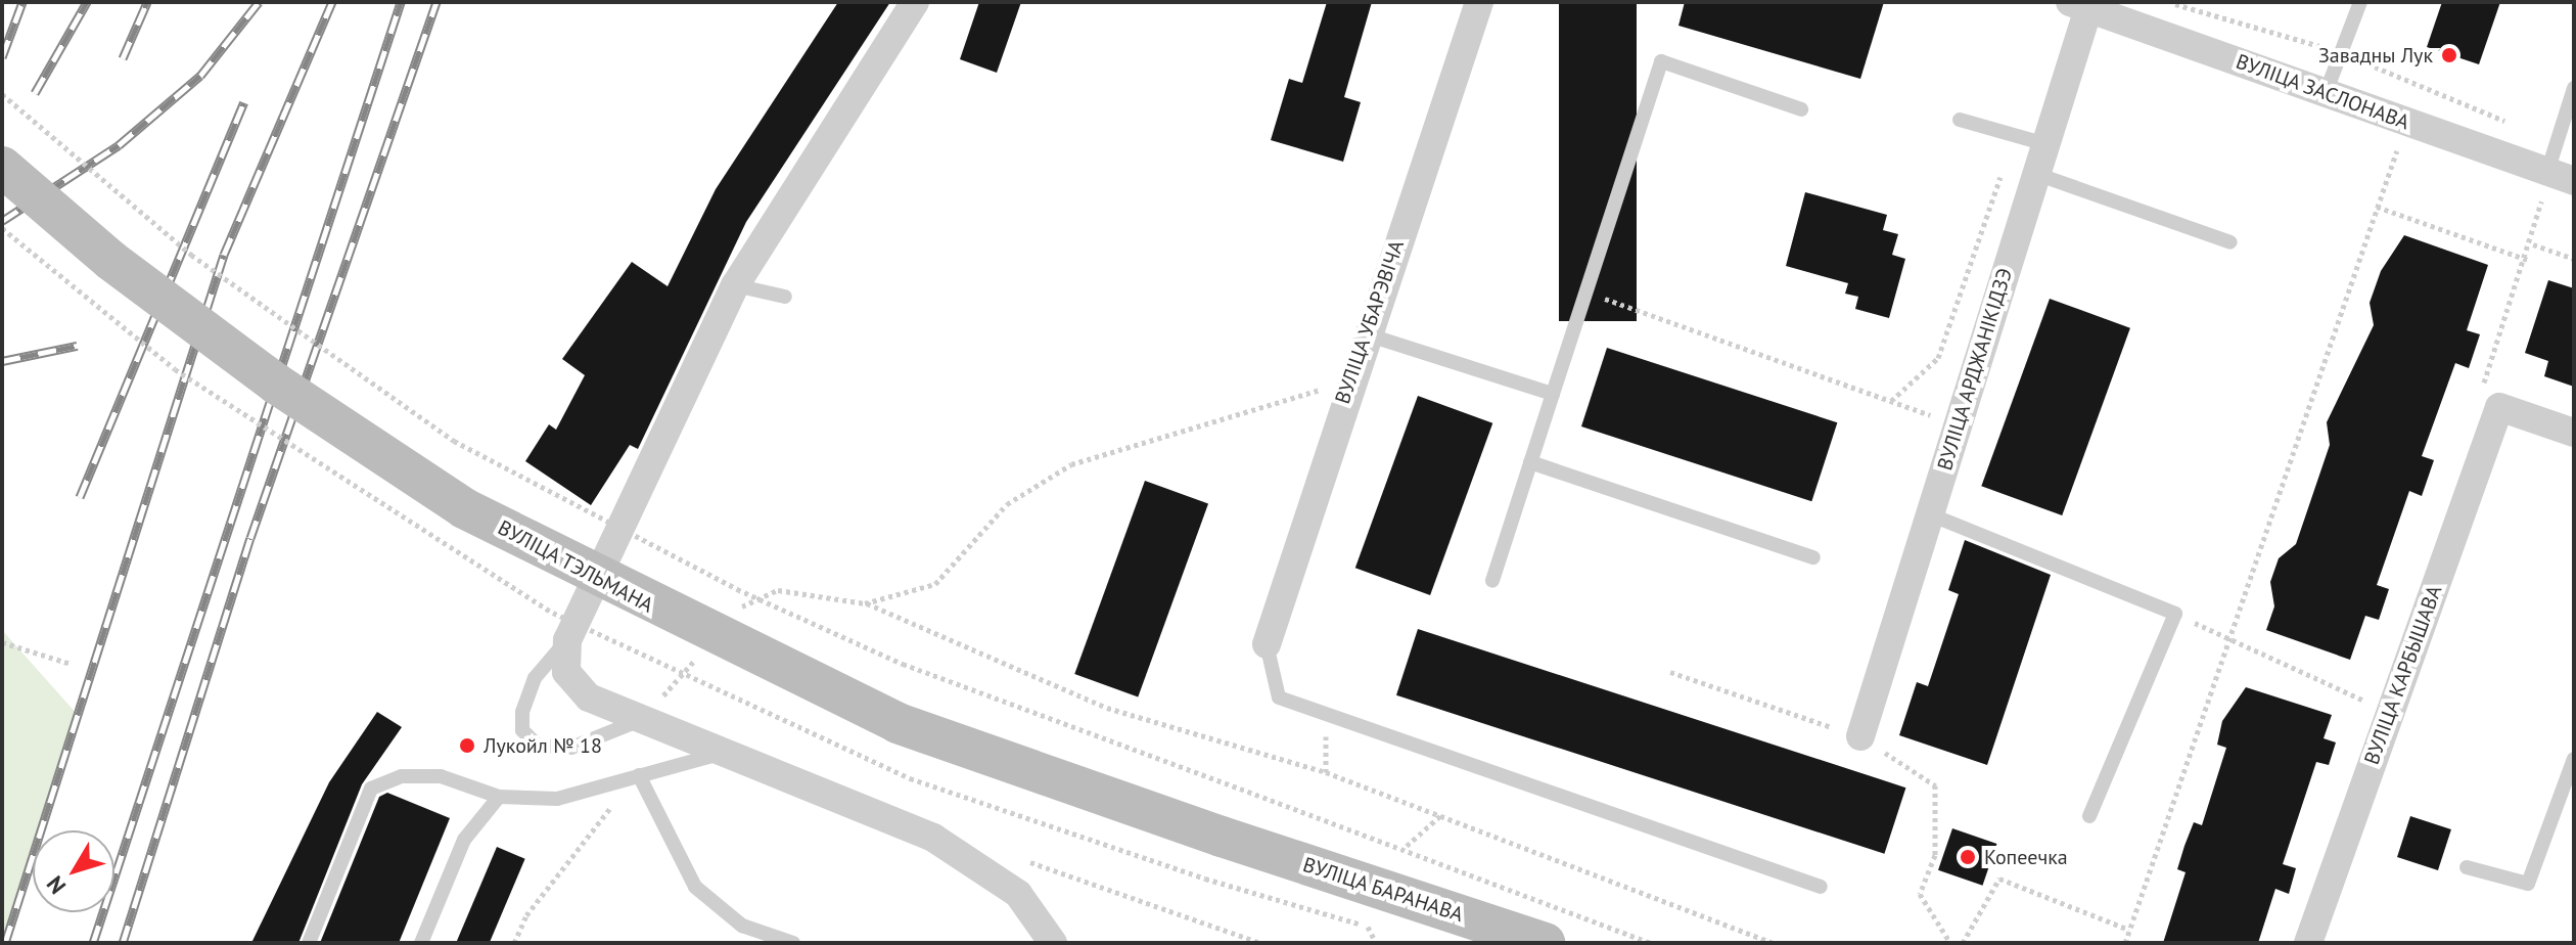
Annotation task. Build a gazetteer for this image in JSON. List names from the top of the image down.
{
  "streets": {
    "main road": ["ВУЛІЦА ТЭЛЬМАНА", "ВУЛІЦА БАРАНАВА"],
    "street": [
      "ВУЛІЦА ЗАСЛОНАВА",
      "ВУЛІЦА УБАРЭВІЧА",
      "ВУЛІЦА АРДЖАНІКІДЗЭ",
      "ВУЛІЦА КАРБЫШАВА"
    ]
  },
  "crossings": [
    ["ВУЛІЦА ЗАСЛОНАВА", "ВУЛІЦА АРДЖАНІКІДЗЭ"],
    ["ВУЛІЦА ТЭЛЬМАНА", "ВУЛІЦА БАРАНАВА"]
  ],
  "places": ["Завадны Лук", "Лукойл № 18", "Копеечка"],
  "north": "bottom left"
}
